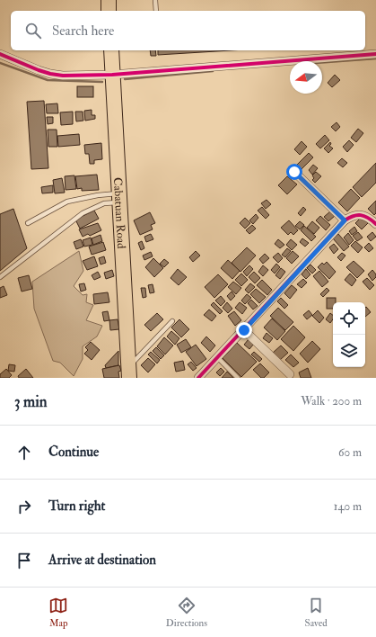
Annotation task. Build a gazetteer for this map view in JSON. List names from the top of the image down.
{
  "streets": {
    "highway": ["Cabatuan Road"]
  },
  "north": "left",
  "page": {
    "search": "Search here",
    "heading": ["3 min", "Walk · 200 m"],
    "list": [
      ["Continue", "60 m"],
      ["Turn right", "140 m"],
      "Arrive at destination"
    ],
    "nav": ["Map", "Directions", "Saved"]
  }
}
